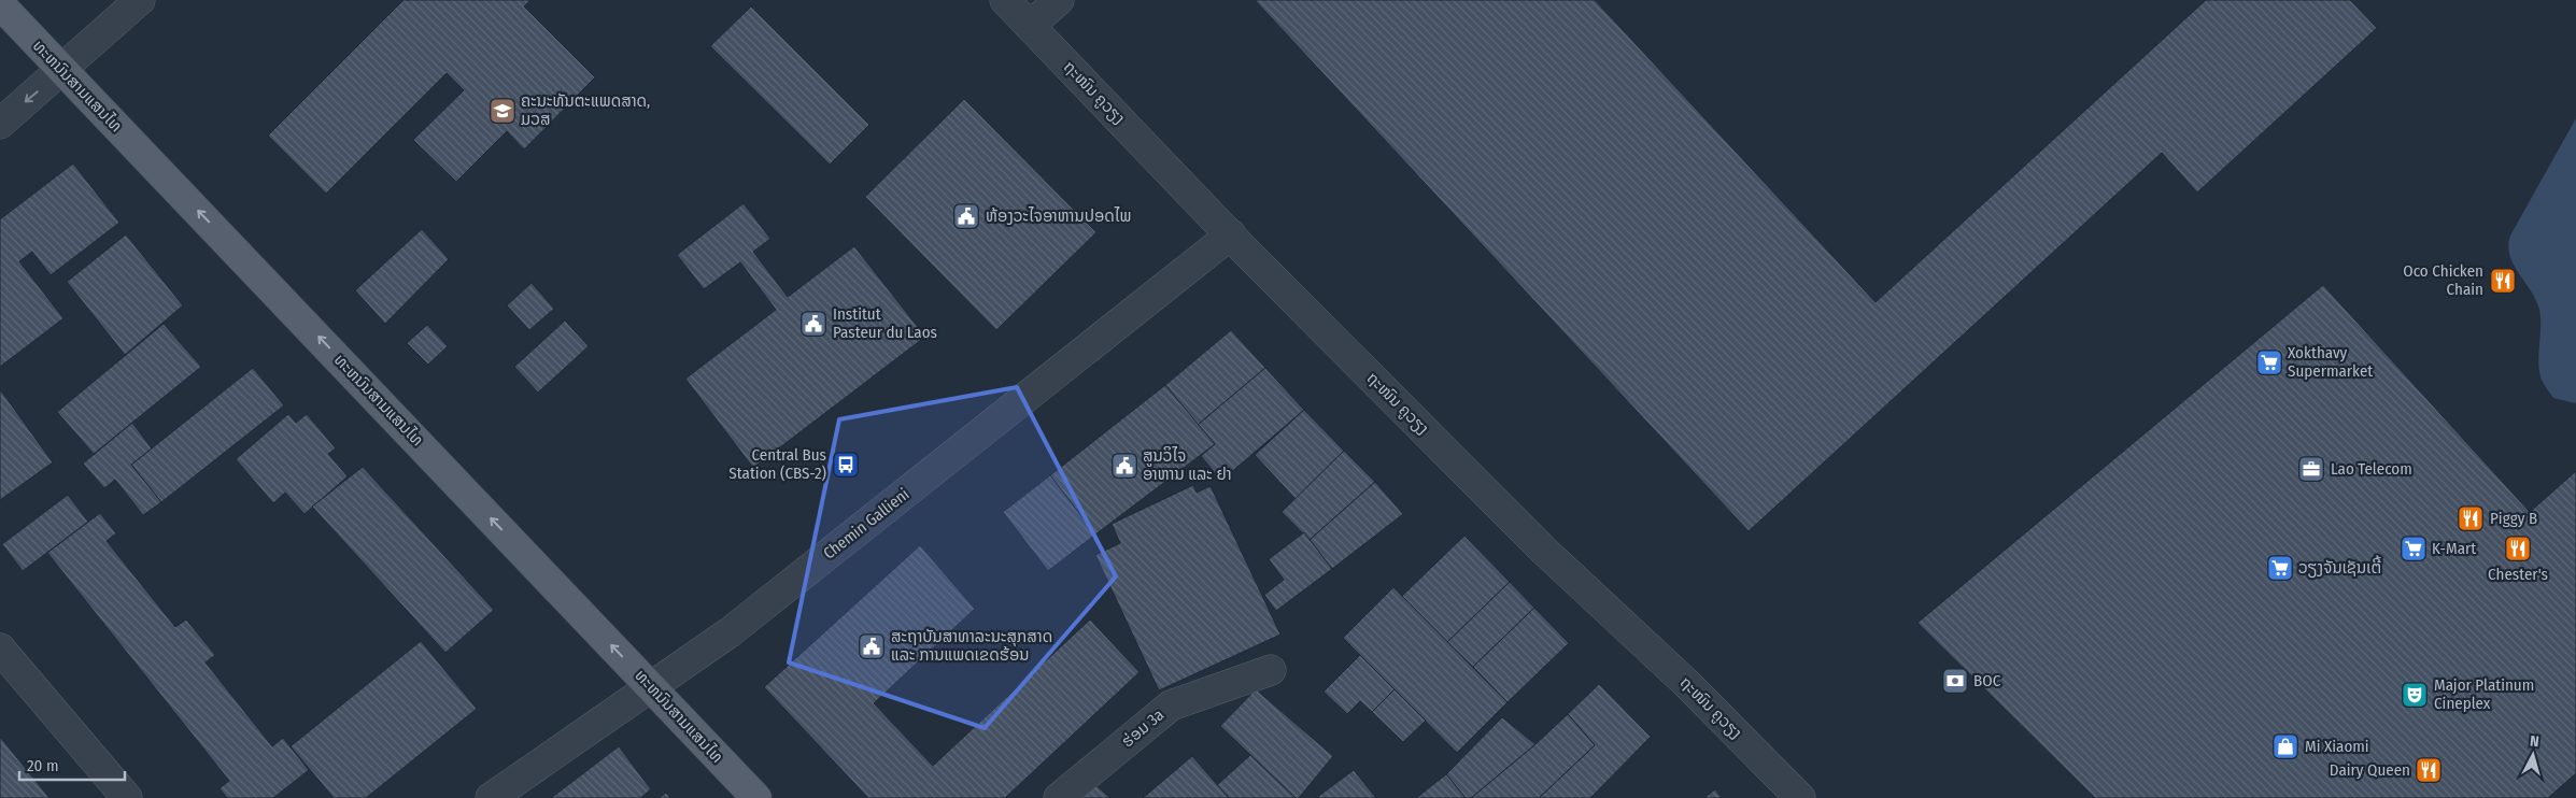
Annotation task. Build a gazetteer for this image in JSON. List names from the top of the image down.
{
  "streets": {
    "main road": ["ທະຫນົນສາມແສນໄທ"],
    "street": ["ຖະໜົນ ຄູວຽງ", "Chemin Gallieni", "ຮ່ອມ 3a"]
  },
  "crossings": [
    ["ທະຫນົນສາມແສນໄທ", "Chemin Gallieni"],
    ["ຖະໜົນ ຄູວຽງ", "Chemin Gallieni"]
  ],
  "one_way": ["ທະຫນົນສາມແສນໄທ"],
  "places": {
    "school or university": ["ຄະນະທັນຕະແພດສາດ, ມວສ"],
    "public building": [
      "ຫ້ອງວະໄຈອາຫານປອດໄພ",
      "Institut Pasteur du Laos",
      "ສູນວິໄຈ ອາຫານ ແລະ ຢາ",
      "ສະຖາບັນສາທາລະນະສຸກສາດ ແລະ ການແພດເຂດຮ້ອນ"
    ],
    "restaurant": [
      "Oco Chicken Chain",
      "Piggy B",
      "Chester's",
      "Dairy Queen"
    ],
    "supermarket": ["Xokthavy Supermarket", "K-Mart", "ວຽງຈັນເຊັນເຕີ້"],
    "bus stop": ["Central Bus Station (CBS-2)"],
    "office": ["Lao Telecom"],
    "bank": ["BOC"],
    "theatre": ["Major Platinum Cineplex"],
    "shop": ["Mi Xiaomi"]
  },
  "scale_bar": "20 m",
  "north": "top"
}
